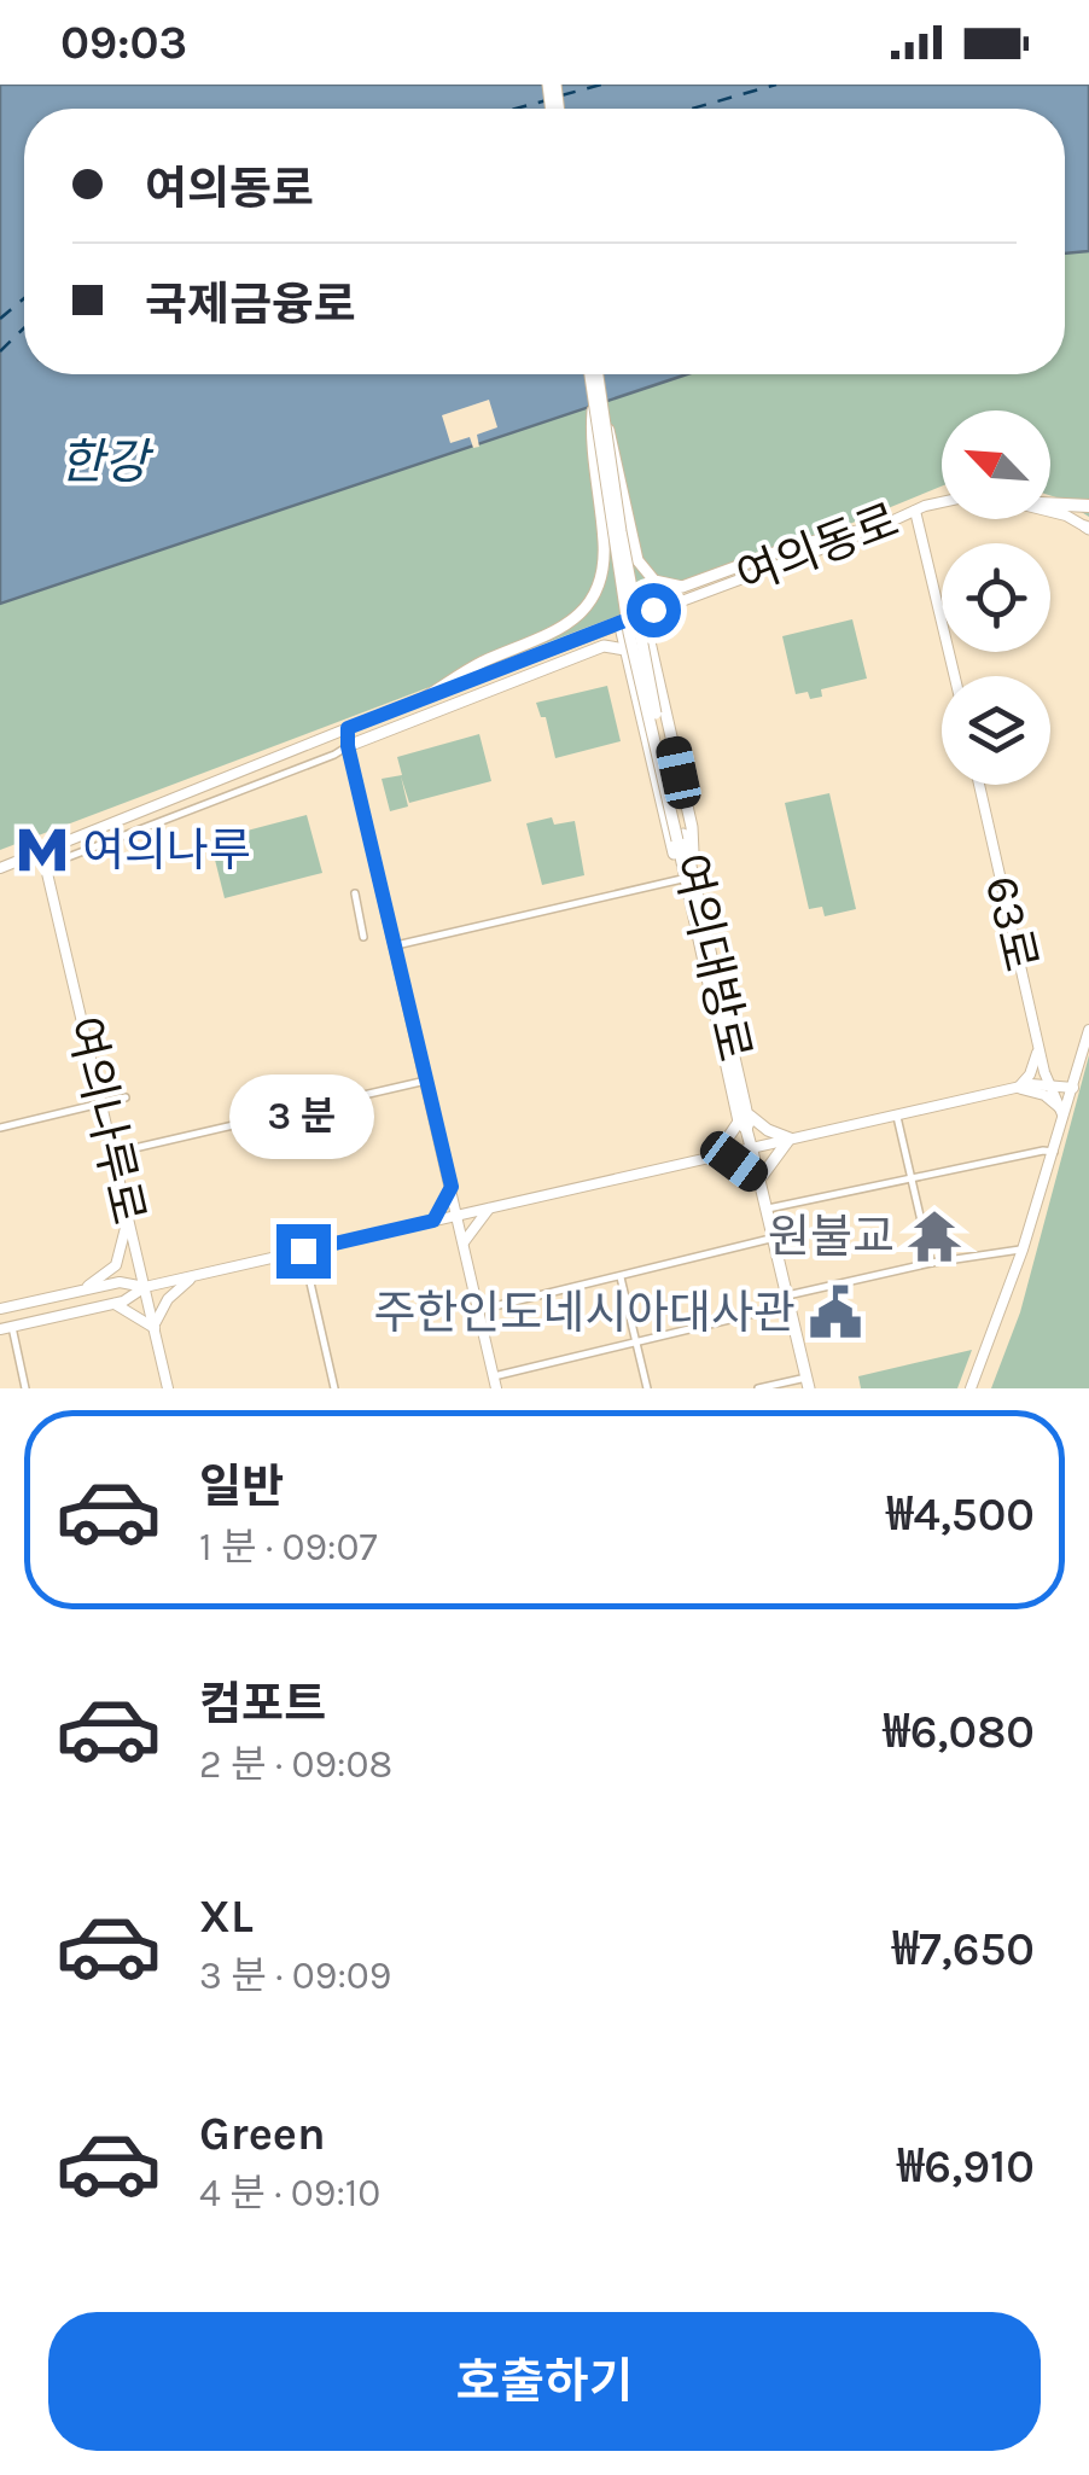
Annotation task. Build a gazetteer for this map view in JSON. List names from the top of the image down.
{
  "streets": {
    "main road": ["여의대방로"],
    "street": ["여의동로", "63로", "여의나루로"]
  },
  "crossings": [
    ["여의동로", "여의나루로"]
  ],
  "water": ["한강"],
  "places": {
    "metro station": ["여의나루"],
    "temple": ["원불교"],
    "public building": ["주한인도네시아대사관"]
  },
  "north": "top left",
  "page": {
    "status": "09:03",
    "banner": ["여의동로", "국제금융로"],
    "bubble": "3 분",
    "list": [
      {
        "name": "일반",
        "note": "1 분 · 09:07",
        "value": "₩4,500"
      },
      {
        "name": "컴포트",
        "note": "2 분 · 09:08",
        "value": "₩6,080"
      },
      {
        "name": "XL",
        "note": "3 분 · 09:09",
        "value": "₩7,650"
      },
      {
        "name": "Green",
        "note": "4 분 · 09:10",
        "value": "₩6,910"
      }
    ],
    "buttons": "호출하기"
  }
}
